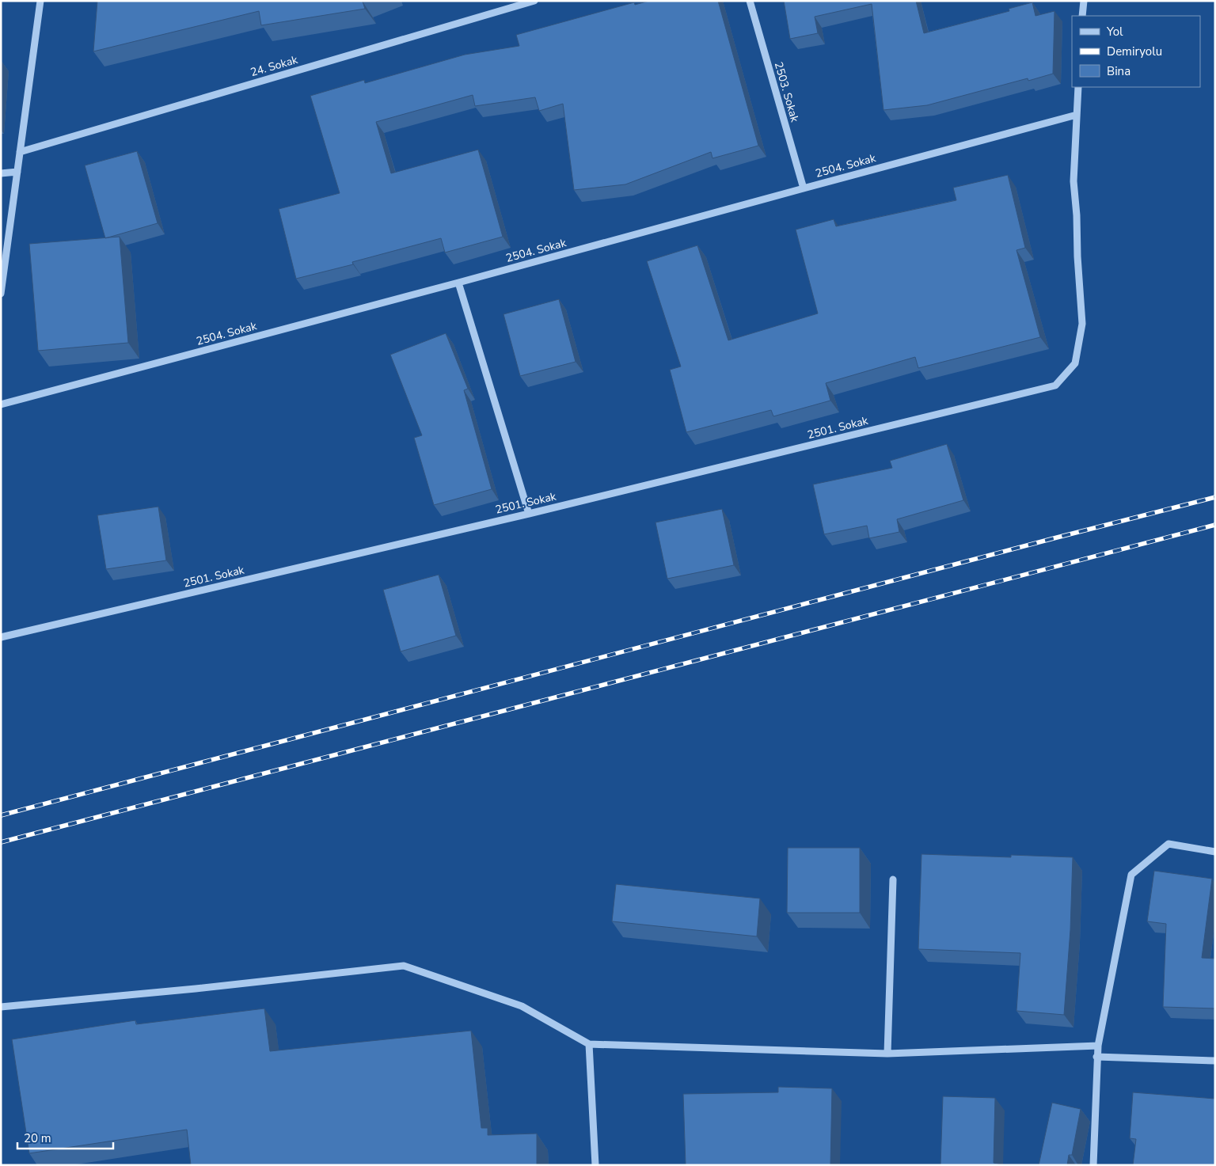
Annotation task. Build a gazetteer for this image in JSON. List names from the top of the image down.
{
  "streets": {
    "street": [
      "24. Sokak",
      "2503. Sokak",
      "2504. Sokak",
      "2501. Sokak"
    ]
  },
  "crossings": [
    ["2503. Sokak", "2504. Sokak"],
    ["2504. Sokak", "2501. Sokak"]
  ],
  "legend": ["Yol", "Demiryolu", "Bina"],
  "scale_bar": "20 m"
}
